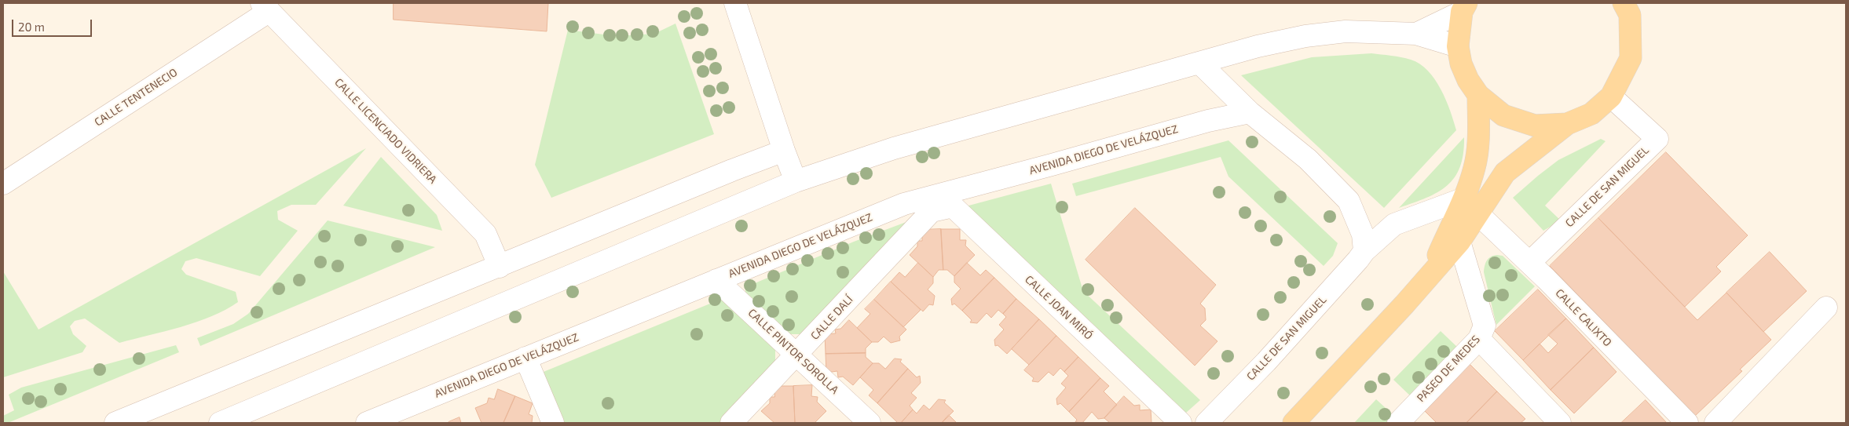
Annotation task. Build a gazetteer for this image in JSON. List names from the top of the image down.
{
  "streets": {
    "street": [
      "CALLE TENTENECIO",
      "CALLE LICENCIADO VIDRIERA",
      "AVENIDA DIEGO DE VELÁZQUEZ",
      "CALLE DE SAN MIGUEL",
      "CALLE JOAN MIRÓ",
      "CALLE DALÍ",
      "CALLE CALIXTO",
      "CALLE PINTOR SOROLLA",
      "PASEO DE MEDES"
    ]
  },
  "crossings": [
    ["CALLE TENTENECIO", "CALLE LICENCIADO VIDRIERA"],
    ["AVENIDA DIEGO DE VELÁZQUEZ", "CALLE PINTOR SOROLLA"],
    ["CALLE DE SAN MIGUEL", "CALLE CALIXTO"],
    ["CALLE JOAN MIRÓ", "CALLE DALÍ"],
    ["CALLE DALÍ", "CALLE PINTOR SOROLLA"]
  ],
  "scale_bar": "20 m"
}
